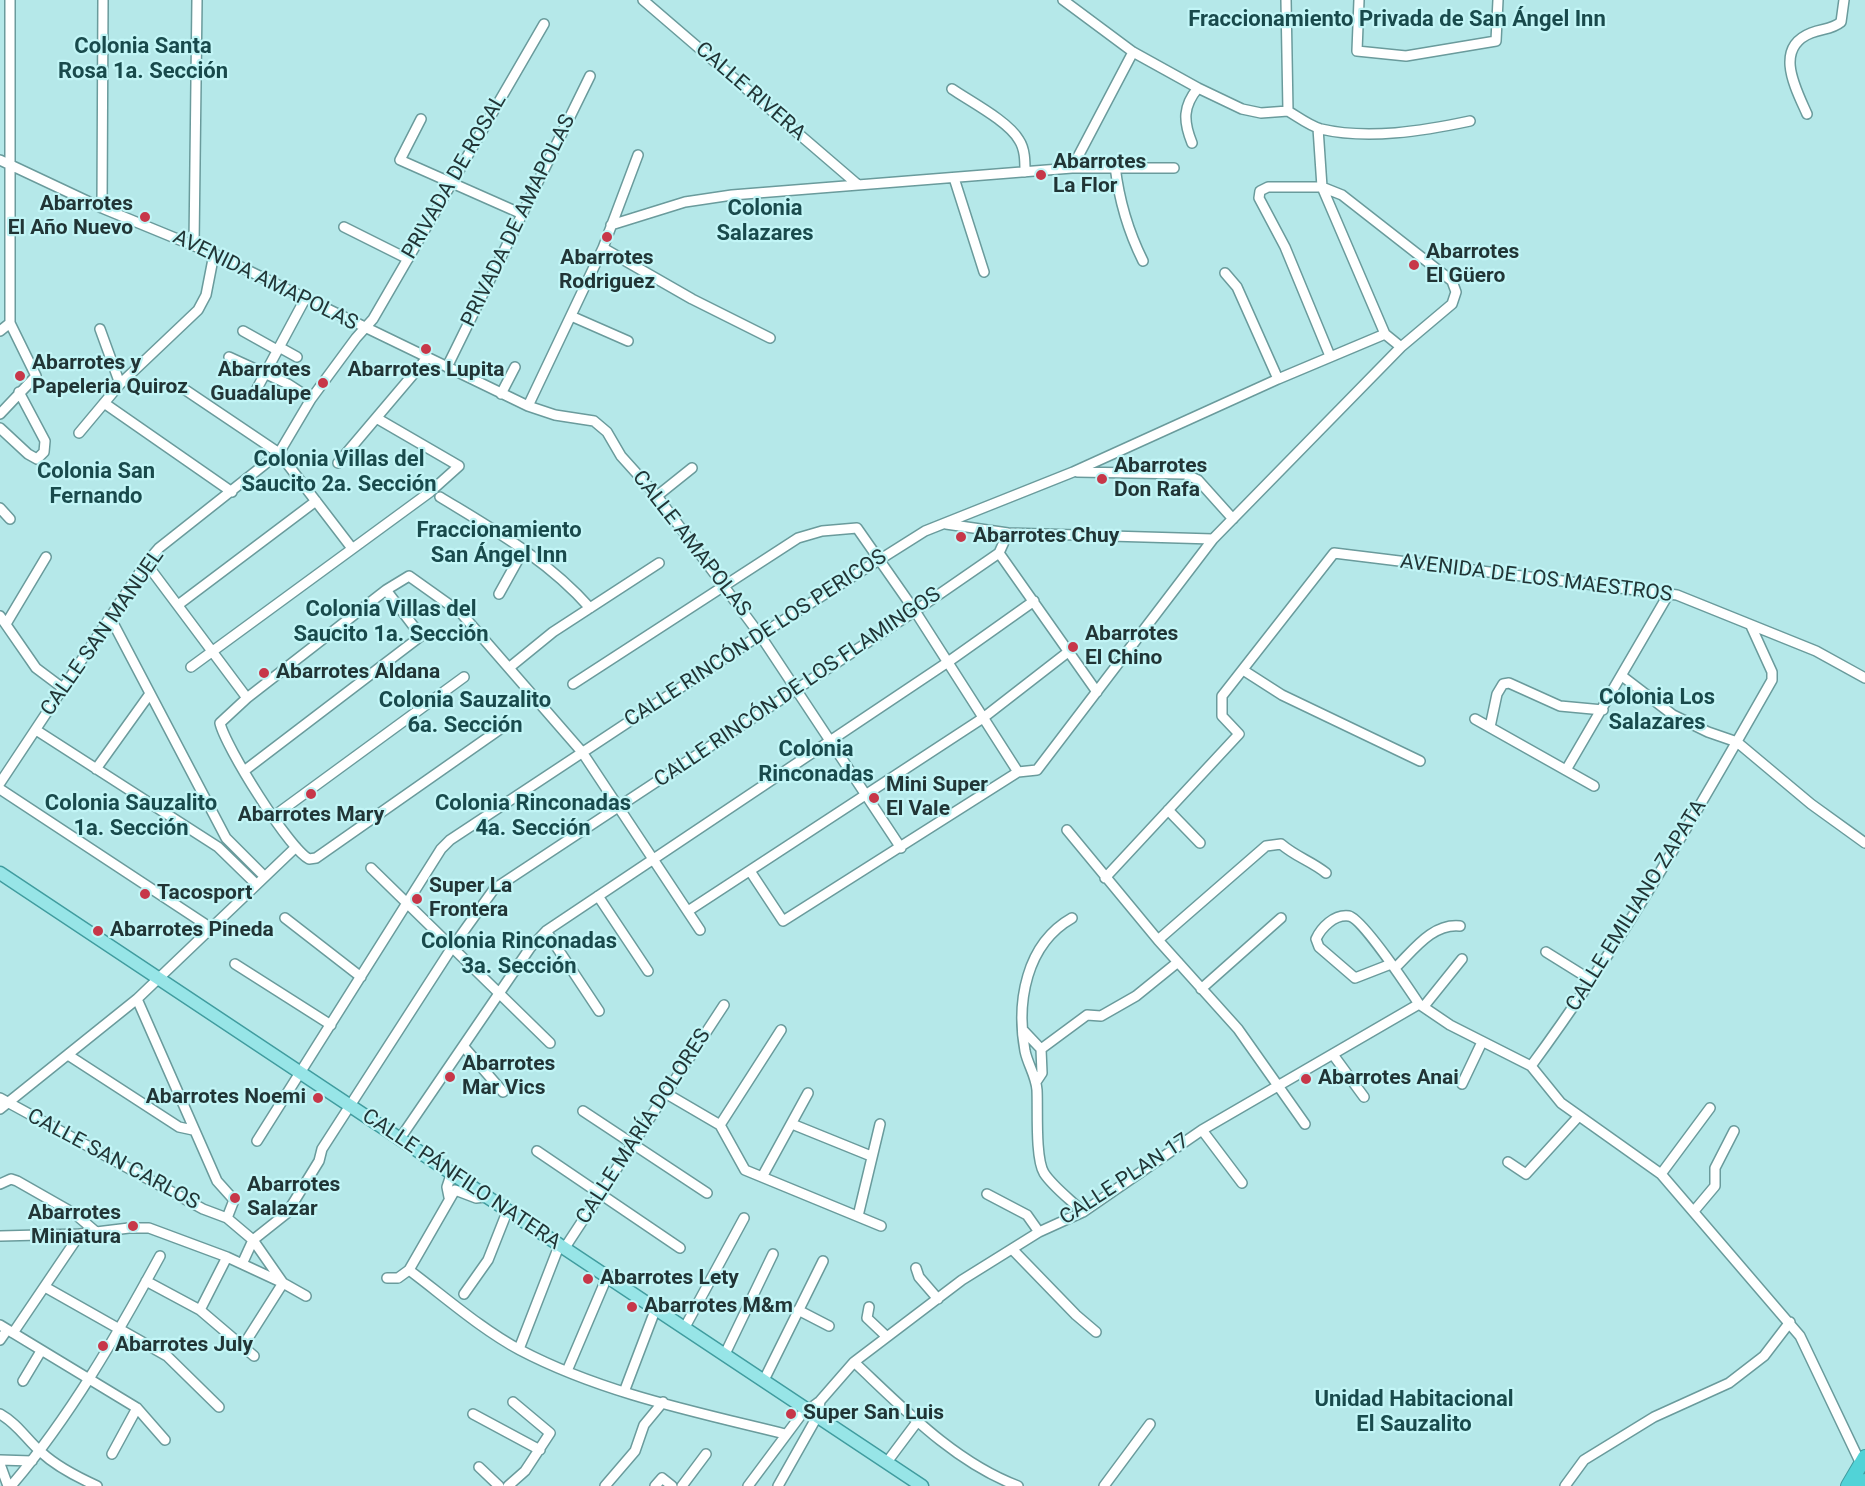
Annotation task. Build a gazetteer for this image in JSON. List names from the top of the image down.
{
  "streets": {
    "main road": ["CALLE PÁNFILO NATERA"],
    "street": [
      "CALLE RIVERA",
      "PRIVADA DE ROSAL",
      "PRIVADA DE AMAPOLAS",
      "AVENIDA AMAPOLAS",
      "CALLE AMAPOLAS",
      "AVENIDA DE LOS MAESTROS",
      "CALLE SAN MANUEL",
      "CALLE RINCÓN DE LOS PERICOS",
      "CALLE RINCÓN DE LOS FLAMINGOS",
      "CALLE EMILIANO ZAPATA",
      "CALLE MARÍA DOLORES",
      "CALLE SAN CARLOS",
      "CALLE PLAN 17"
    ]
  },
  "crossings": [
    ["PRIVADA DE ROSAL", "AVENIDA AMAPOLAS"],
    ["PRIVADA DE ROSAL", "CALLE SAN MANUEL"],
    ["PRIVADA DE AMAPOLAS", "AVENIDA AMAPOLAS"],
    ["AVENIDA AMAPOLAS", "CALLE AMAPOLAS"],
    ["CALLE AMAPOLAS", "CALLE RINCÓN DE LOS PERICOS"],
    ["CALLE AMAPOLAS", "CALLE RINCÓN DE LOS FLAMINGOS"],
    ["AVENIDA DE LOS MAESTROS", "CALLE EMILIANO ZAPATA"],
    ["CALLE RINCÓN DE LOS PERICOS", "CALLE PÁNFILO NATERA"],
    ["CALLE RINCÓN DE LOS FLAMINGOS", "CALLE SAN CARLOS"],
    ["CALLE RINCÓN DE LOS FLAMINGOS", "CALLE PÁNFILO NATERA"],
    ["CALLE MARÍA DOLORES", "CALLE PÁNFILO NATERA"],
    ["CALLE PÁNFILO NATERA", "CALLE PLAN 17"]
  ],
  "districts": [
    "Fraccionamiento Privada de San Ángel Inn",
    "Colonia Santa Rosa 1a. Sección",
    "Colonia Salazares",
    "Colonia Villas del Saucito 2a. Sección",
    "Colonia San Fernando",
    "Fraccionamiento San Ángel Inn",
    "Colonia Villas del Saucito 1a. Sección",
    "Colonia Los Salazares",
    "Colonia Sauzalito 6a. Sección",
    "Colonia Rinconadas",
    "Colonia Sauzalito 1a. Sección",
    "Colonia Rinconadas 4a. Sección",
    "Colonia Rinconadas 3a. Sección",
    "Unidad Habitacional El Sauzalito"
  ],
  "places": [
    "Abarrotes La Flor",
    "Abarrotes El Año Nuevo",
    "Abarrotes Rodriguez",
    "Abarrotes El Güero",
    "Abarrotes Lupita",
    "Abarrotes y Papeleria Quiroz",
    "Abarrotes Guadalupe",
    "Abarrotes Don Rafa",
    "Abarrotes Chuy",
    "Abarrotes El Chino",
    "Abarrotes Aldana",
    "Abarrotes Mary",
    "Mini Super El Vale",
    "Tacosport",
    "Super La Frontera",
    "Abarrotes Pineda",
    "Abarrotes Mar Vics",
    "Abarrotes Anai",
    "Abarrotes Noemi",
    "Abarrotes Salazar",
    "Abarrotes Miniatura",
    "Abarrotes Lety",
    "Abarrotes M&m",
    "Abarrotes July",
    "Super San Luis"
  ]
}
